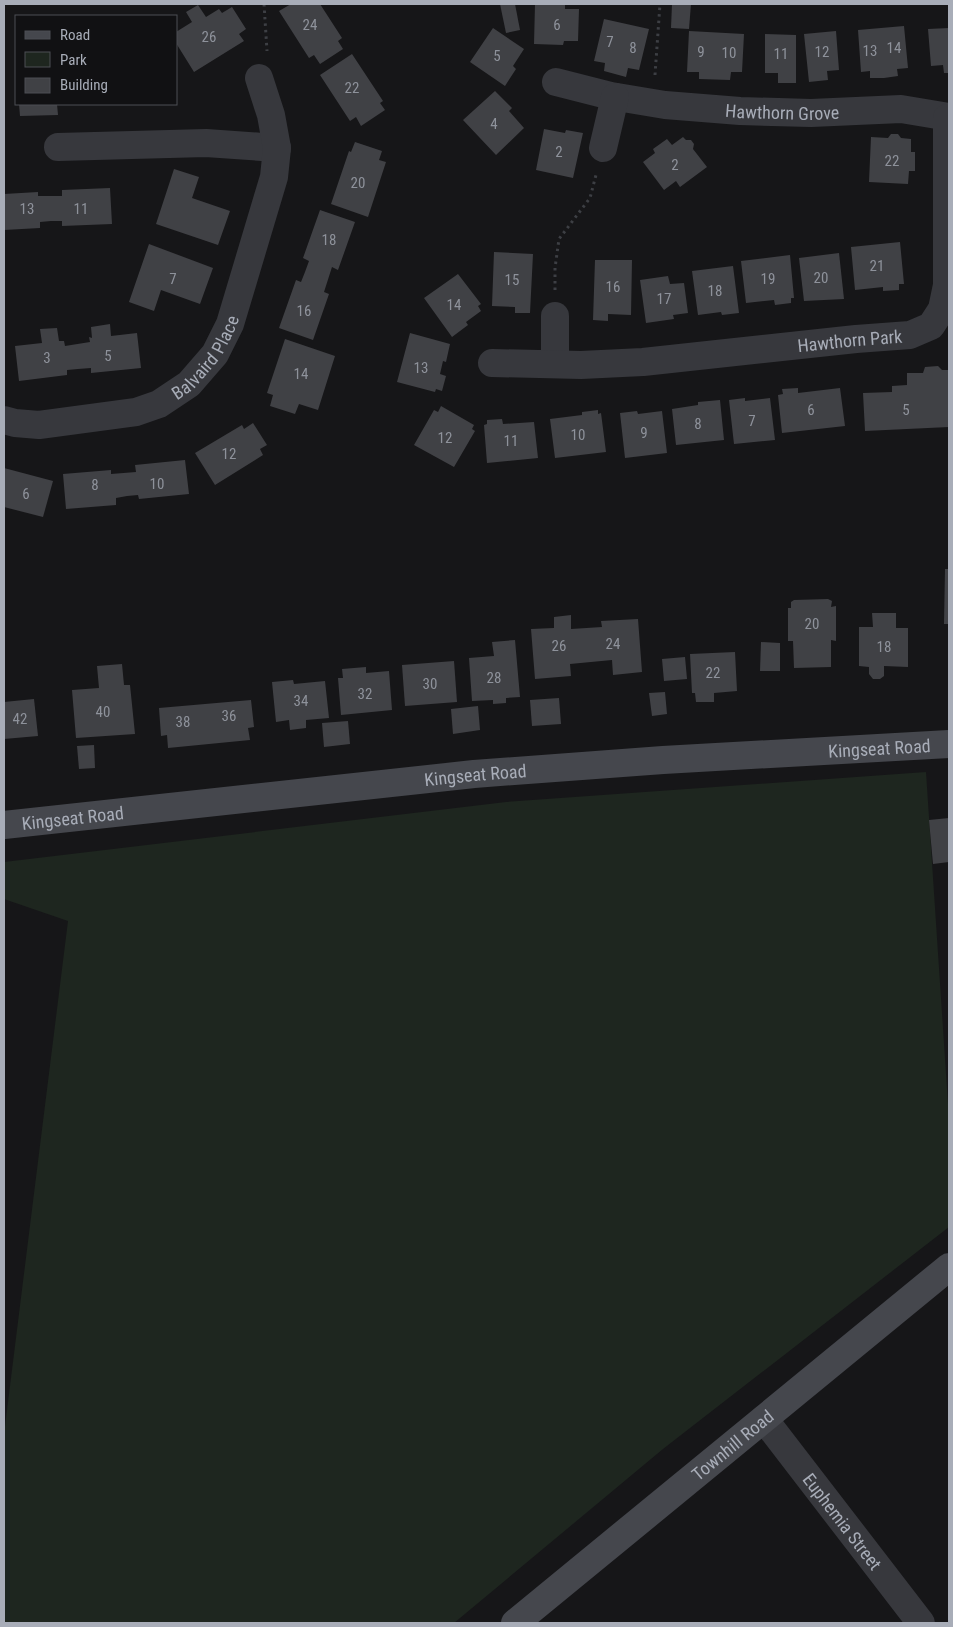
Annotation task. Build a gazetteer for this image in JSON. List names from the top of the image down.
{
  "streets": {
    "street": [
      "Hawthorn Grove",
      "Hawthorn Park",
      "Balvaird Place",
      "Kingseat Road",
      "Townhill Road",
      "Euphemia Street"
    ]
  },
  "crossings": [
    ["Hawthorn Grove", "Hawthorn Park"],
    ["Townhill Road", "Euphemia Street"]
  ],
  "house_numbers": [
    "24",
    "6",
    "26",
    "7",
    "8",
    "14",
    "13",
    "9",
    "12",
    "10",
    "11",
    "5",
    "22",
    "4",
    "2",
    "22",
    "2",
    "20",
    "13",
    "11",
    "18",
    "21",
    "20",
    "7",
    "19",
    "15",
    "16",
    "18",
    "17",
    "14",
    "16",
    "5",
    "3",
    "13",
    "14",
    "6",
    "5",
    "7",
    "8",
    "9",
    "10",
    "12",
    "11",
    "12",
    "10",
    "8",
    "6",
    "20",
    "24",
    "26",
    "18",
    "22",
    "28",
    "30",
    "32",
    "34",
    "40",
    "36",
    "42",
    "38"
  ],
  "legend": ["Road", "Park", "Building"]
}
